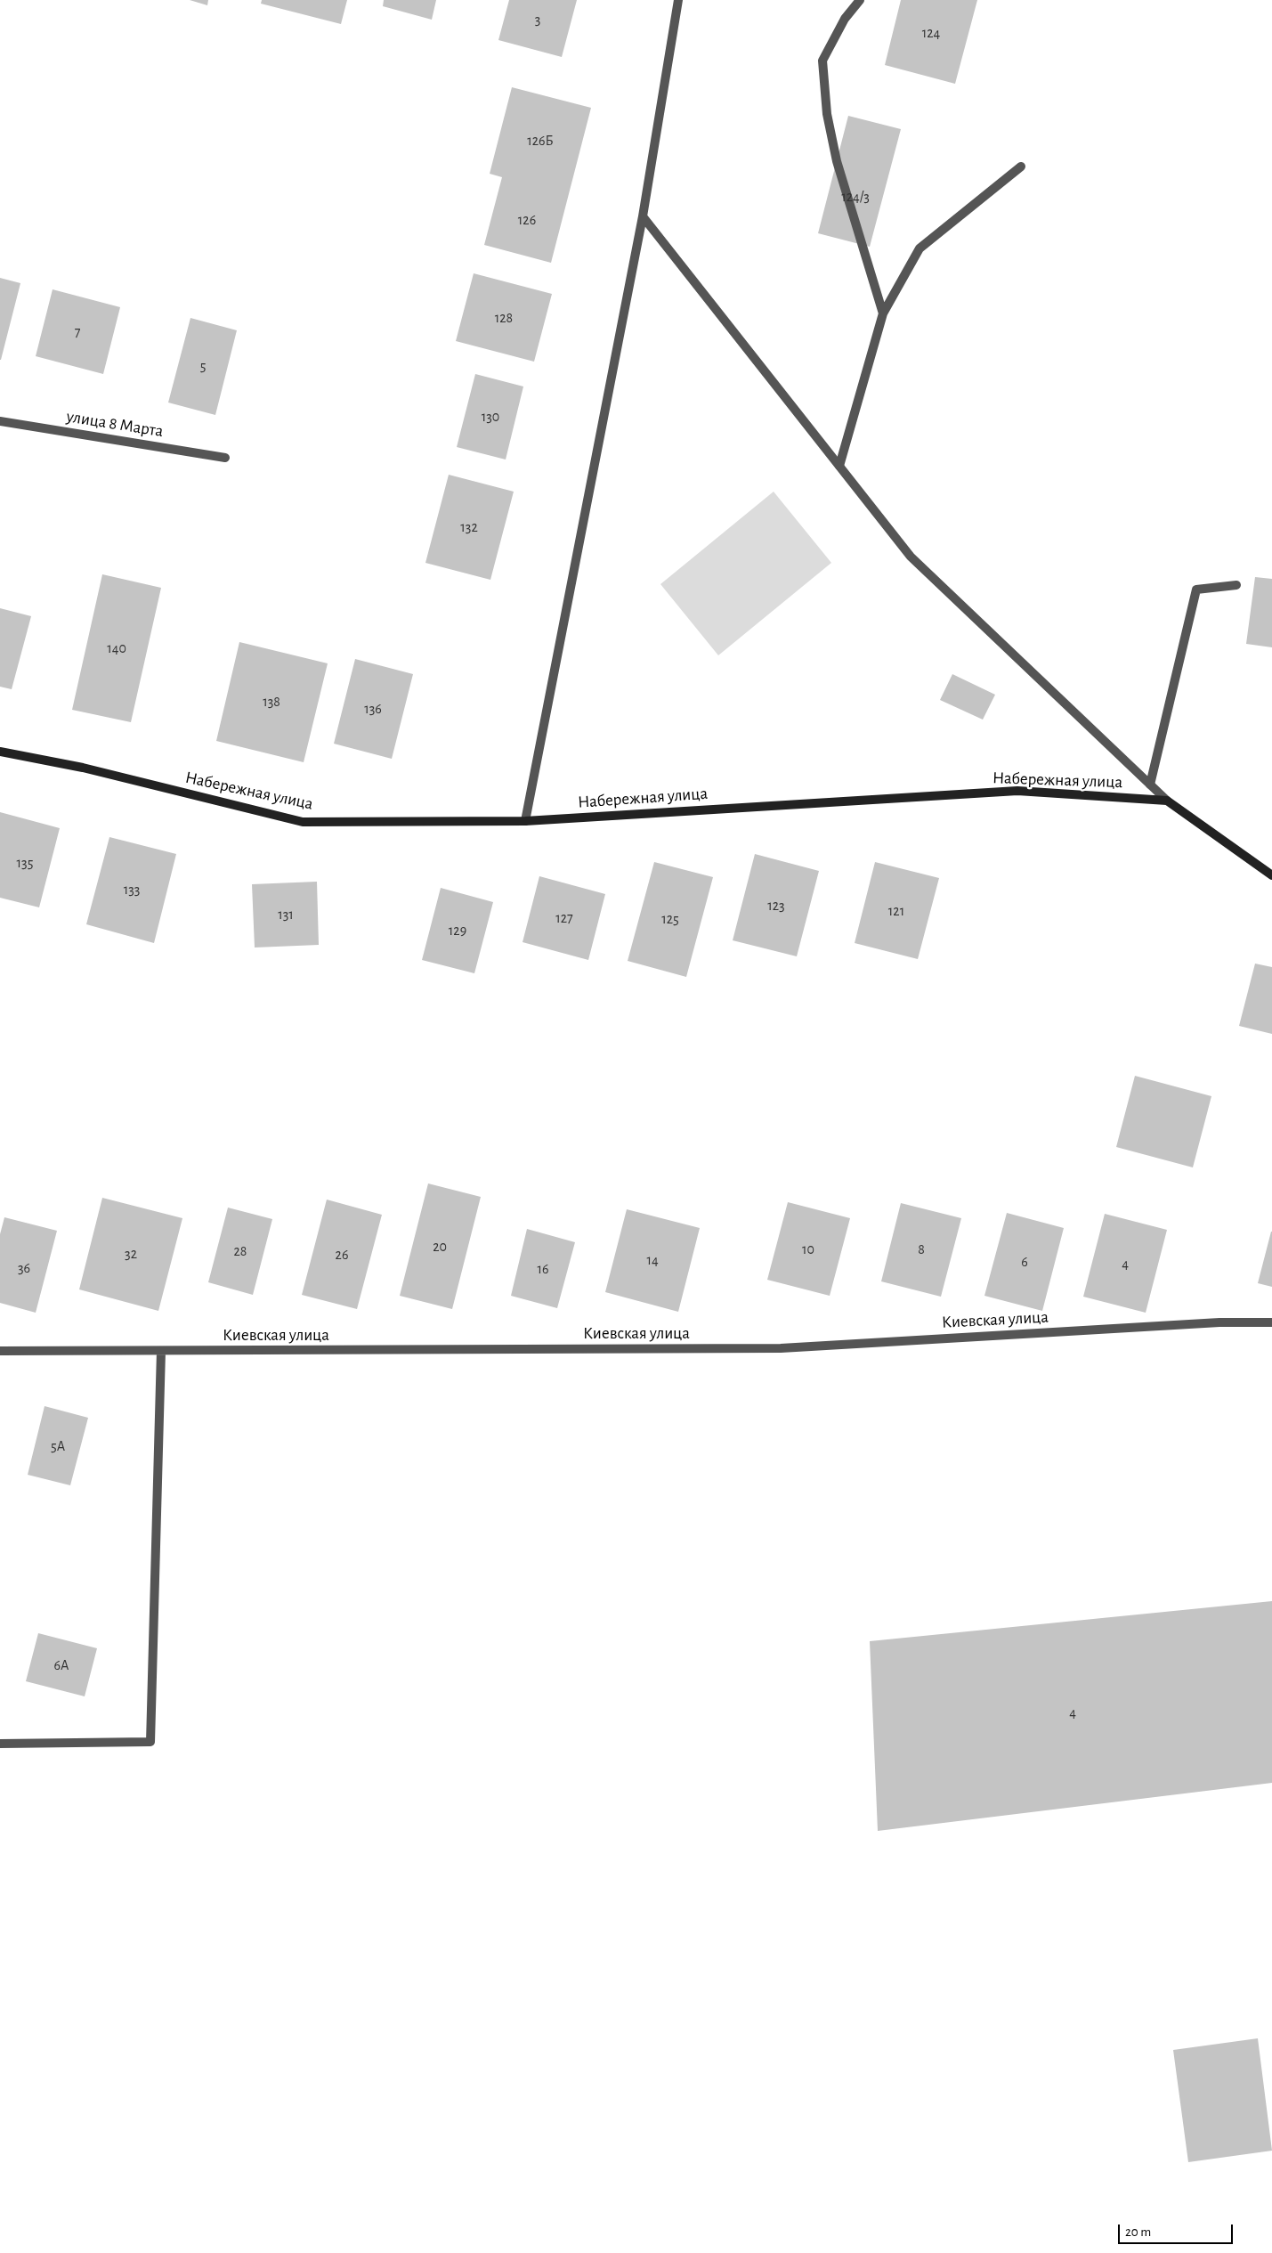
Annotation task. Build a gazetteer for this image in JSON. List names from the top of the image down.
{
  "streets": {
    "street": ["улица 8 Марта", "Набережная улица", "Киевская улица"]
  },
  "house_numbers": [
    "3",
    "124",
    "126Б",
    "124/3",
    "126",
    "128",
    "7",
    "5",
    "130",
    "132",
    "140",
    "138",
    "136",
    "135",
    "133",
    "123",
    "121",
    "131",
    "127",
    "125",
    "129",
    "20",
    "10",
    "8",
    "28",
    "32",
    "26",
    "14",
    "6",
    "4",
    "36",
    "16",
    "5А",
    "6А",
    "4"
  ],
  "scale_bar": "20 m"
}
